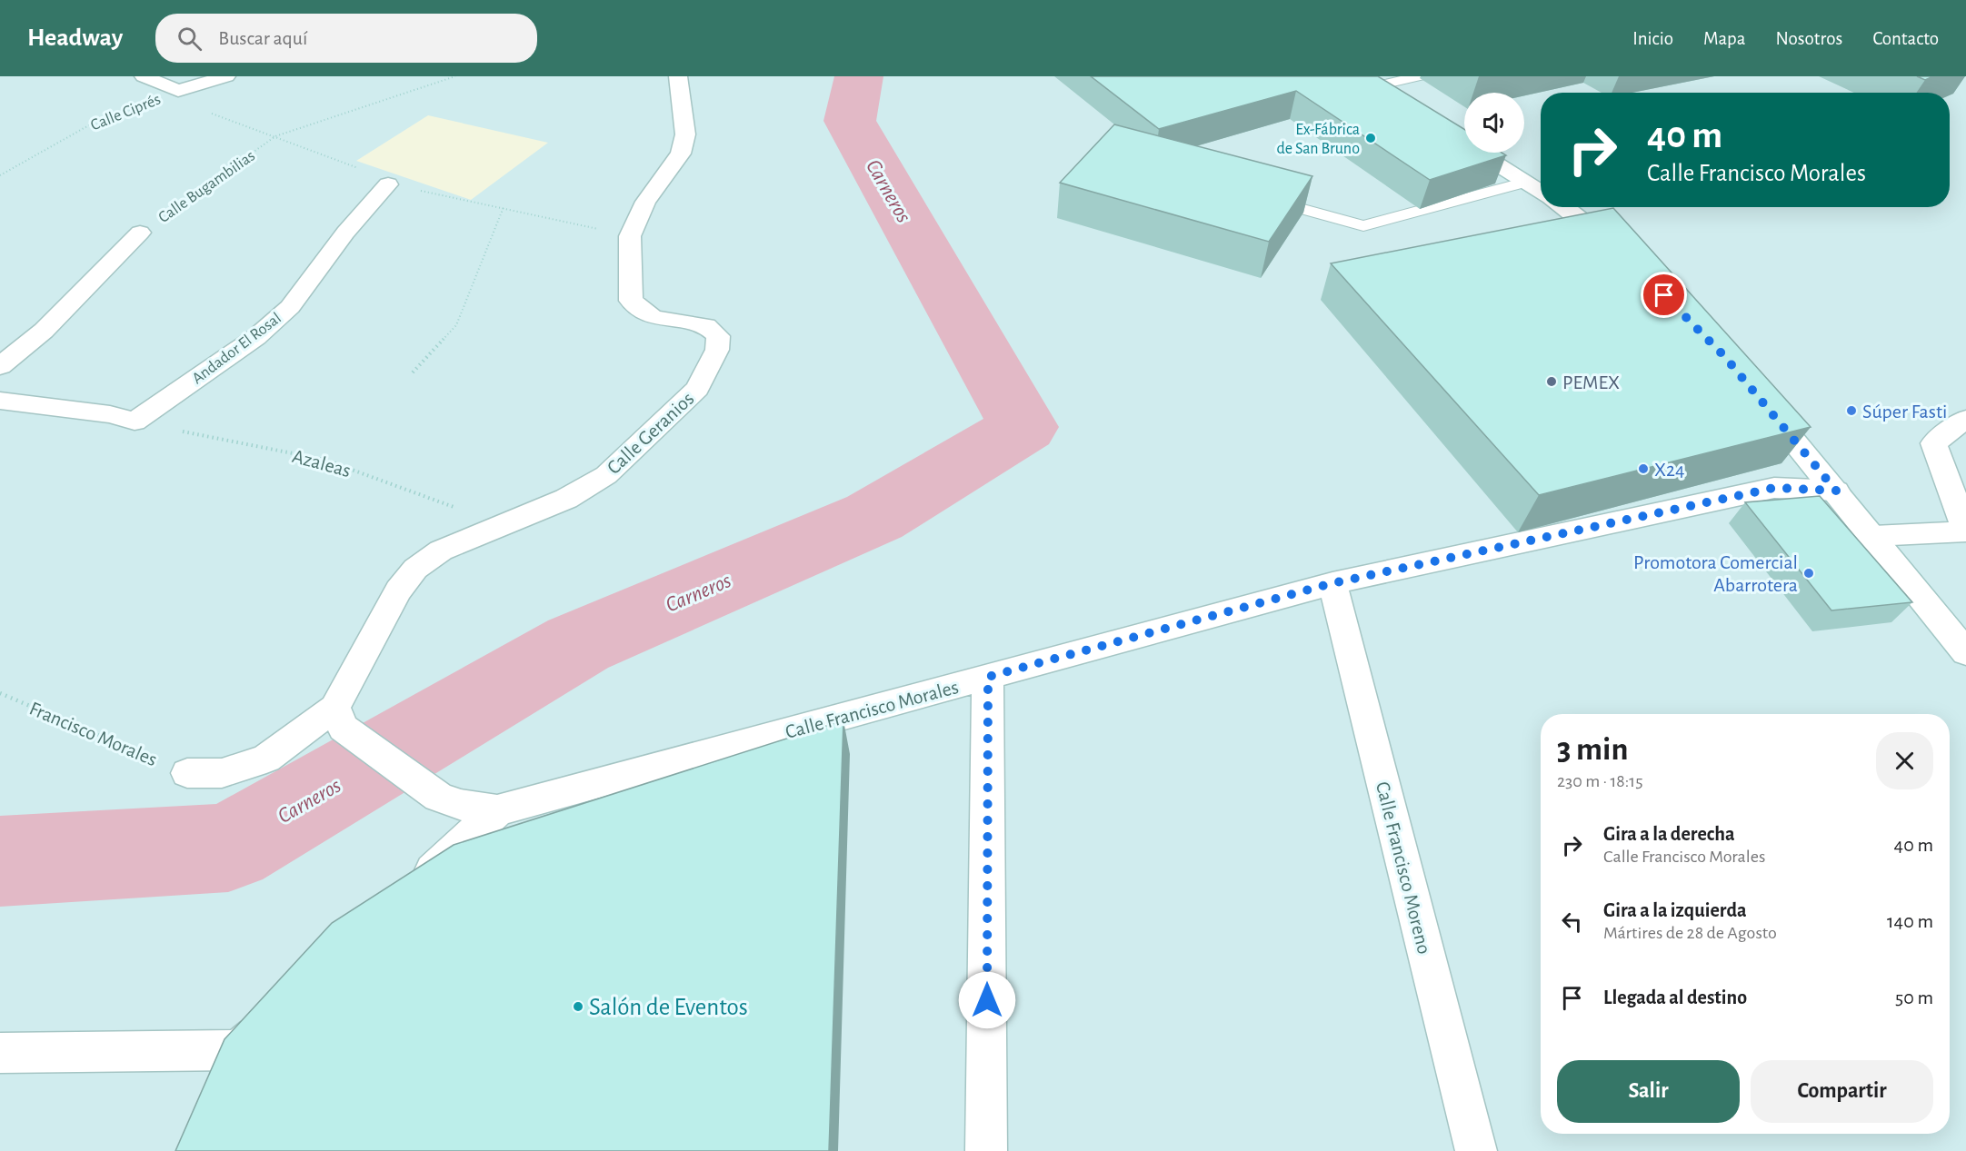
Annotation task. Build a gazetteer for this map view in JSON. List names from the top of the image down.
{
  "streets": {
    "street": [
      "Calle Ciprés",
      "Calle Bugambilias",
      "Andador El Rosal",
      "Calle Geranios",
      "Calle Francisco Morales",
      "Calle Francisco Moreno"
    ],
    "path": ["Azaleas", "Francisco Morales"]
  },
  "crossings": [
    ["Andador El Rosal", "Azaleas"],
    ["Calle Geranios", "Azaleas"],
    ["Calle Geranios", "Calle Francisco Morales"],
    ["Calle Francisco Morales", "Calle Francisco Moreno"]
  ],
  "water": ["Carneros"],
  "places": [
    "Ex-Fábrica de San Bruno",
    "PEMEX",
    "Súper Fasti",
    "X24",
    "Promotora Comercial Abarrotera",
    "Salón de Eventos"
  ],
  "page": {
    "header": "Headway",
    "search": "Buscar aquí",
    "nav": [
      "Inicio",
      "Mapa",
      "Nosotros",
      "Contacto"
    ],
    "turn": ["40 m", "Calle Francisco Morales"],
    "heading": ["3 min", "230 m · 18:15"],
    "list": [
      {
        "name": "Gira a la derecha",
        "note": "Calle Francisco Morales",
        "value": "40 m"
      },
      {
        "name": "Gira a la izquierda",
        "note": "Mártires de 28 de Agosto",
        "value": "140 m"
      },
      {
        "name": "Llegada al destino",
        "value": "50 m"
      }
    ],
    "buttons": ["Salir", "Compartir"]
  }
}
